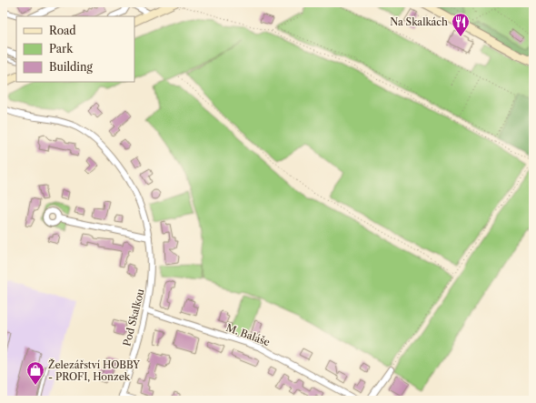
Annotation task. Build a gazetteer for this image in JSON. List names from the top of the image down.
{
  "streets": {
    "street": ["Pod Skalkou", "M. Baláše"]
  },
  "crossings": [
    ["Pod Skalkou", "M. Baláše"]
  ],
  "places": {
    "restaurant": ["Na Skalkách"],
    "shop": ["Železářství HOBBY - PROFI, Honzek"]
  },
  "legend": ["Road", "Park", "Building"]
}
